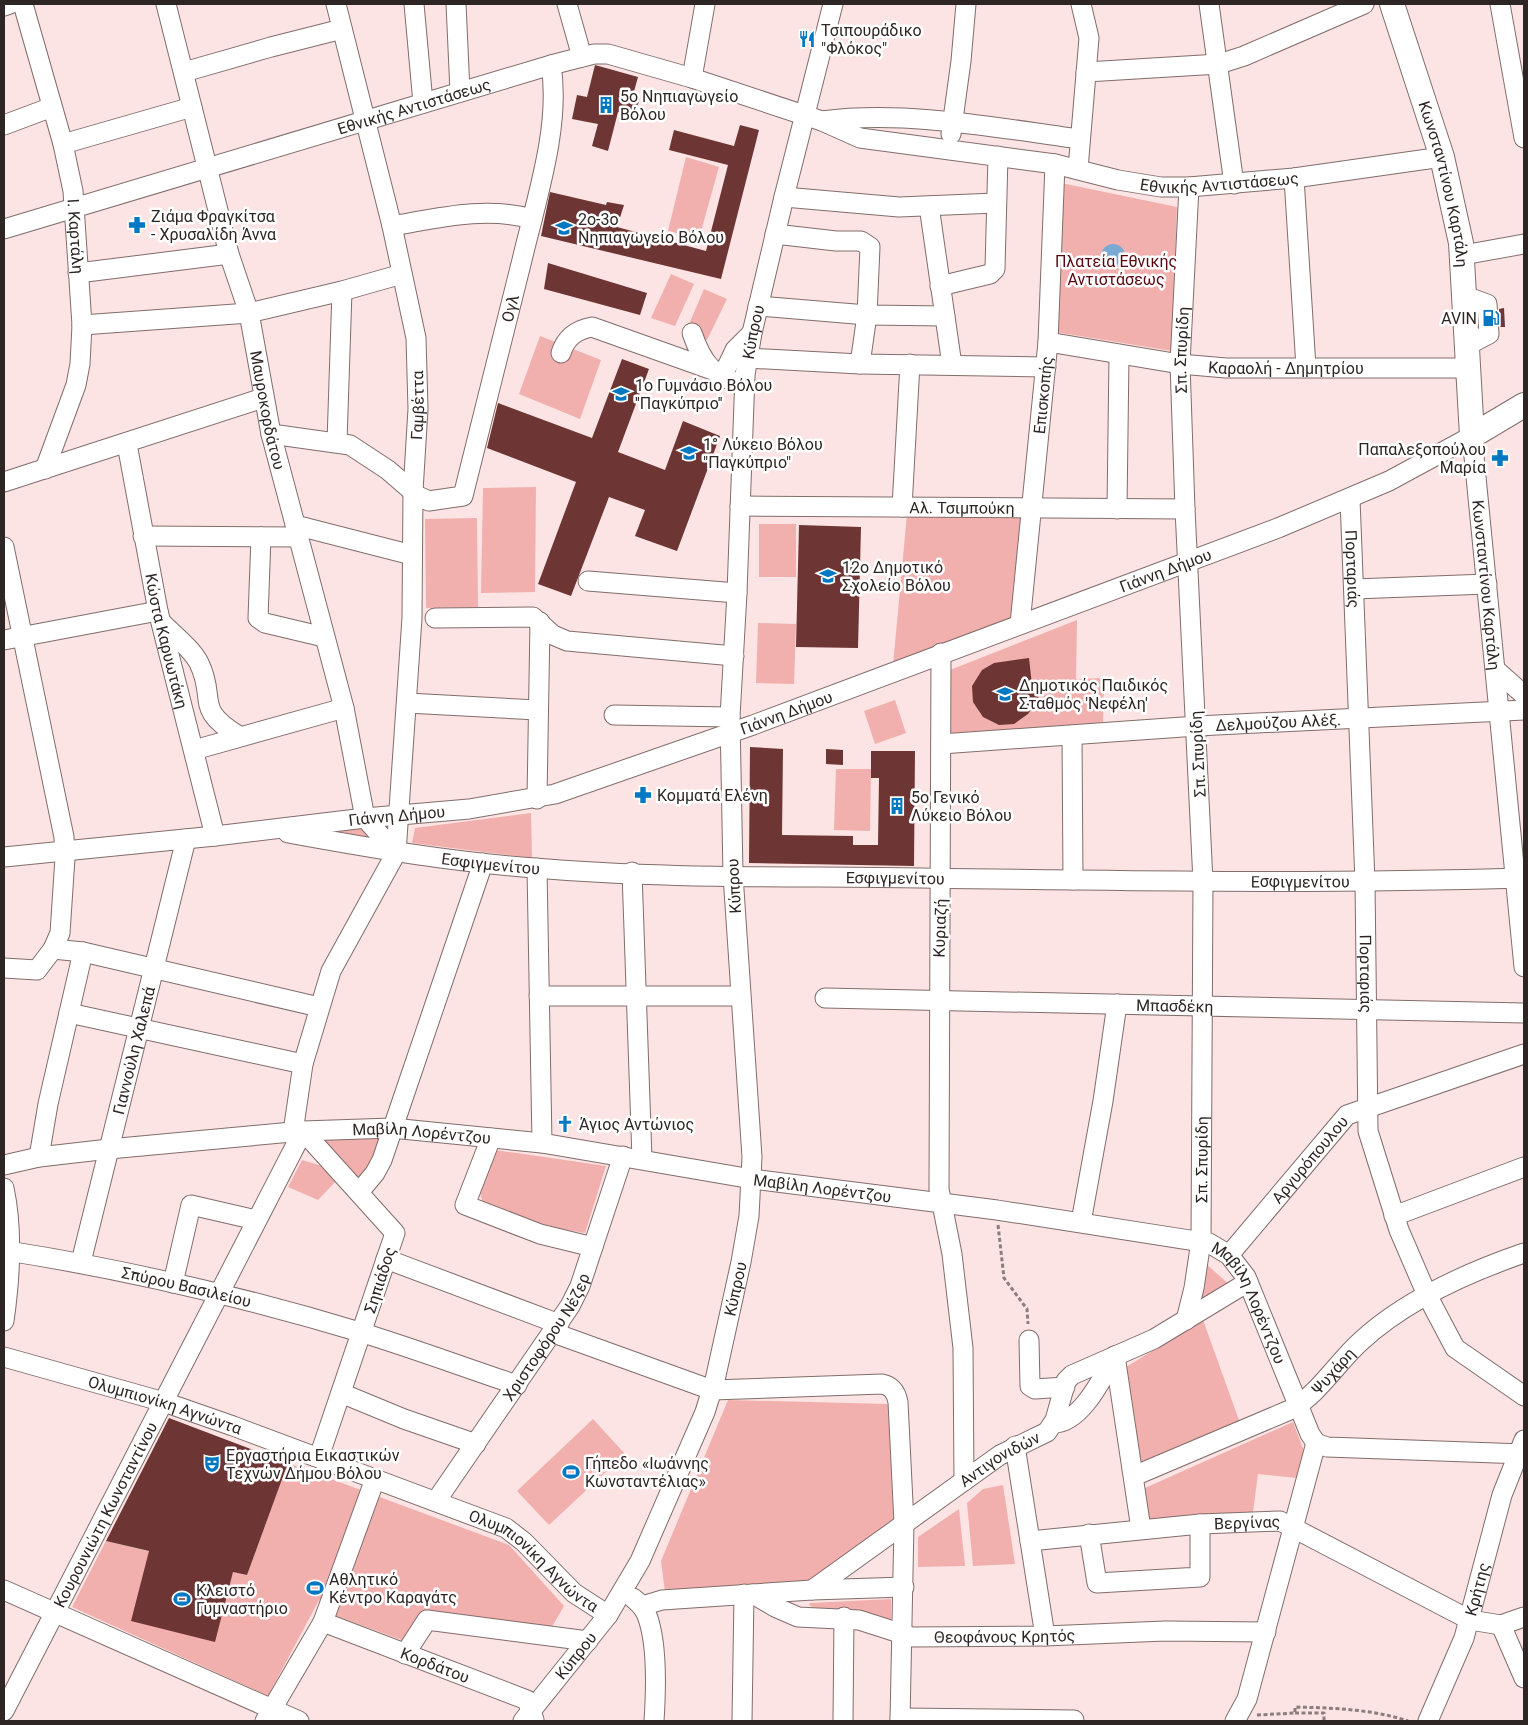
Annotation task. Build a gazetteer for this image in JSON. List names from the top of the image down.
{
  "streets": {
    "main road": ["Κωνσταντίνου Καρτάλη", "Γιάννη Δήμου"],
    "street": [
      "Εθνικής Αντιστάσεως",
      "Ι. Καρτάλη",
      "Ογλ",
      "Κύπρου",
      "Σπ. Σπυρίδη",
      "Καραολή - Δημητρίου",
      "Επισκοπής",
      "Γαμβέττα",
      "Μαυροκορδάτου",
      "Αλ. Τσιμπούκη",
      "Πορταριάς",
      "Κώστα Καρυωτάκη",
      "Δελμούζου Αλέξ.",
      "Εσφιγμενίτου",
      "Κυριαζή",
      "Μπασδέκη",
      "Γιαννούλη Χαλεπά",
      "Μαβίλη Λορέντζου",
      "Αργυρόπουλου",
      "Σηπιάδος",
      "Σπύρου Βασιλείου",
      "Χριστοφόρου Νέζερ",
      "Ψυχάρη",
      "Ολυμπιονίκη Αγνώντα",
      "Αντιγονιδών",
      "Κουρουνιώτη Κωνσταντίνου",
      "Βεργίνας",
      "Κρήτης",
      "Θεοφάνους Κρητός",
      "Κορδάτου"
    ]
  },
  "crossings": [
    ["Εθνικής Αντιστάσεως", "Κωνσταντίνου Καρτάλη"],
    ["Εθνικής Αντιστάσεως", "Ι. Καρτάλη"],
    ["Εθνικής Αντιστάσεως", "Ογλ"],
    ["Εθνικής Αντιστάσεως", "Κύπρου"],
    ["Εθνικής Αντιστάσεως", "Σπ. Σπυρίδη"],
    ["Εθνικής Αντιστάσεως", "Επισκοπής"],
    ["Εθνικής Αντιστάσεως", "Γαμβέττα"],
    ["Εθνικής Αντιστάσεως", "Μαυροκορδάτου"],
    ["Κωνσταντίνου Καρτάλη", "Καραολή - Δημητρίου"],
    ["Κωνσταντίνου Καρτάλη", "Γιάννη Δήμου"],
    ["Κωνσταντίνου Καρτάλη", "Δελμούζου Αλέξ."],
    ["Κωνσταντίνου Καρτάλη", "Εσφιγμενίτου"],
    ["Ογλ", "Γαμβέττα"],
    ["Κύπρου", "Αλ. Τσιμπούκη"],
    ["Κύπρου", "Γιάννη Δήμου"],
    ["Κύπρου", "Εσφιγμενίτου"],
    ["Κύπρου", "Μαβίλη Λορέντζου"],
    ["Κύπρου", "Ολυμπιονίκη Αγνώντα"],
    ["Κύπρου", "Κορδάτου"],
    ["Σπ. Σπυρίδη", "Καραολή - Δημητρίου"],
    ["Σπ. Σπυρίδη", "Αλ. Τσιμπούκη"],
    ["Σπ. Σπυρίδη", "Γιάννη Δήμου"],
    ["Σπ. Σπυρίδη", "Δελμούζου Αλέξ."],
    ["Σπ. Σπυρίδη", "Εσφιγμενίτου"],
    ["Σπ. Σπυρίδη", "Μπασδέκη"],
    ["Σπ. Σπυρίδη", "Μαβίλη Λορέντζου"],
    ["Σπ. Σπυρίδη", "Αντιγονιδών"],
    ["Καραολή - Δημητρίου", "Επισκοπής"],
    ["Επισκοπής", "Αλ. Τσιμπούκη"],
    ["Επισκοπής", "Γιάννη Δήμου"],
    ["Γαμβέττα", "Γιάννη Δήμου"],
    ["Γαμβέττα", "Εσφιγμενίτου"],
    ["Γαμβέττα", "Κουρουνιώτη Κωνσταντίνου"],
    ["Μαυροκορδάτου", "Γιάννη Δήμου"],
    ["Πορταριάς", "Γιάννη Δήμου"],
    ["Πορταριάς", "Δελμούζου Αλέξ."],
    ["Πορταριάς", "Εσφιγμενίτου"],
    ["Πορταριάς", "Μπασδέκη"],
    ["Πορταριάς", "Αργυρόπουλου"],
    ["Πορταριάς", "Ψυχάρη"],
    ["Γιάννη Δήμου", "Κώστα Καρυωτάκη"],
    ["Γιάννη Δήμου", "Εσφιγμενίτου"],
    ["Γιάννη Δήμου", "Κυριαζή"],
    ["Γιάννη Δήμου", "Γιαννούλη Χαλεπά"],
    ["Δελμούζου Αλέξ.", "Κυριαζή"],
    ["Εσφιγμενίτου", "Κυριαζή"],
    ["Εσφιγμενίτου", "Κουρουνιώτη Κωνσταντίνου"],
    ["Κυριαζή", "Μπασδέκη"],
    ["Κυριαζή", "Μαβίλη Λορέντζου"],
    ["Κυριαζή", "Αντιγονιδών"],
    ["Γιαννούλη Χαλεπά", "Μαβίλη Λορέντζου"],
    ["Γιαννούλη Χαλεπά", "Σπύρου Βασιλείου"],
    ["Μαβίλη Λορέντζου", "Αργυρόπουλου"],
    ["Μαβίλη Λορέντζου", "Σηπιάδος"],
    ["Μαβίλη Λορέντζου", "Χριστοφόρου Νέζερ"],
    ["Μαβίλη Λορέντζου", "Ψυχάρη"],
    ["Μαβίλη Λορέντζου", "Αντιγονιδών"],
    ["Μαβίλη Λορέντζου", "Κουρουνιώτη Κωνσταντίνου"],
    ["Σηπιάδος", "Σπύρου Βασιλείου"],
    ["Σηπιάδος", "Ολυμπιονίκη Αγνώντα"],
    ["Σηπιάδος", "Κουρουνιώτη Κωνσταντίνου"],
    ["Σπύρου Βασιλείου", "Χριστοφόρου Νέζερ"],
    ["Σπύρου Βασιλείου", "Κουρουνιώτη Κωνσταντίνου"],
    ["Χριστοφόρου Νέζερ", "Ολυμπιονίκη Αγνώντα"],
    ["Ολυμπιονίκη Αγνώντα", "Κουρουνιώτη Κωνσταντίνου"],
    ["Βεργίνας", "Κρήτης"]
  ],
  "parks": ["Πλατεία Εθνικής Αντιστάσεως"],
  "places": {
    "restaurant": ["Τσιπουράδικο \"Φλόκος\""],
    "building": ["5ο Νηπιαγωγείο Βόλου", "5ο Γενικό Λύκειο Βόλου"],
    "pharmacy": ["Ζιάμα Φραγκίτσα - Χρυσαλίδη Άννα", "Παπαλεξοπούλου Μαρία", "Κομματά Ελένη"],
    "school or university": [
      "2ο-3ο Νηπιαγωγείο Βόλου",
      "1ο Γυμνάσιο Βόλου ''Παγκύπριο''",
      "1° Λύκειο Βόλου \"Παγκύπριο\"",
      "12ο Δημοτικό Σχολείο Βόλου",
      "Δημοτικός Παιδικός Σταθμός 'Νεφέλη'"
    ],
    "fuel station": ["AVIN"],
    "church": ["Άγιος Αντώνιος"],
    "theatre": ["Εργαστήρια Εικαστικών Τεχνών Δήμου Βόλου"],
    "sports": ["Γήπεδο «Ιωάννης Κωνσταντέλιας»", "Αθλητικό Κέντρο Καραγάτς", "Κλειστό Γυμναστήριο"]
  }
}
